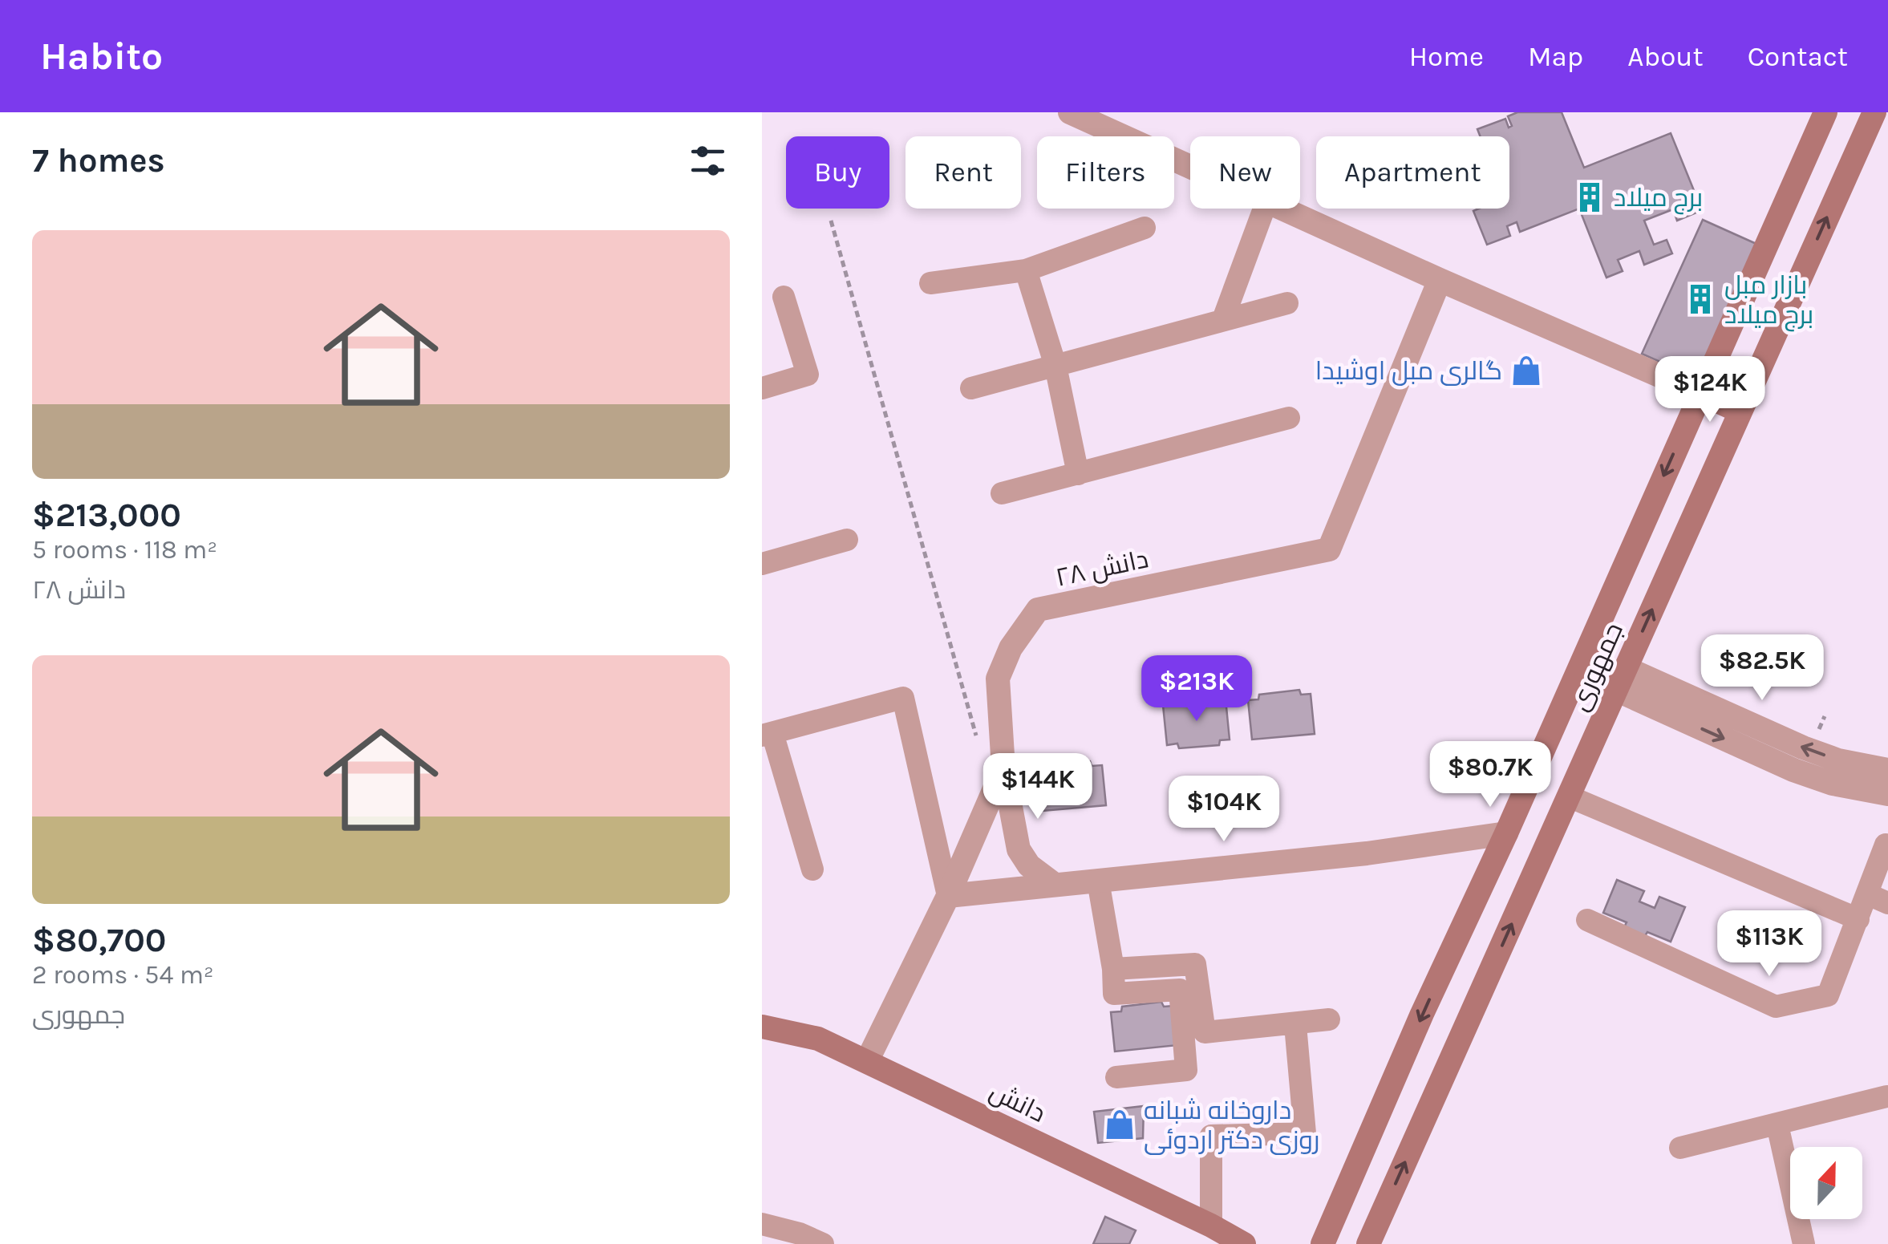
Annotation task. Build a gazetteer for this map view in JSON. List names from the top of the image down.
{
  "streets": {
    "main road": ["جمهوری", "دانش"],
    "street": ["دانش ۲۸"]
  },
  "crossings": [
    ["دانش ۲۸", "دانش"]
  ],
  "places": {
    "building": ["برج میلاد", "بازار مبل برج میلاد"],
    "shop": ["گالری مبل اوشیدا", "داروخانه شبانه روزی دکتر اردوئی"]
  },
  "north": "top",
  "page": {
    "header": "Habito",
    "nav": [
      "Home",
      "Map",
      "About",
      "Contact"
    ],
    "heading": "7 homes",
    "chip": [
      "Buy",
      "Rent",
      "Filters",
      "New",
      "Apartment"
    ],
    "list": [
      {
        "name": "$213,000",
        "note": "5 rooms · 118 m² · دانش ۲۸"
      },
      {
        "name": "$80,700",
        "note": "2 rooms · 54 m² · جمهوری"
      }
    ],
    "price": [
      "$124K",
      "$82.5K",
      "$213K",
      "$80.7K",
      "$144K",
      "$104K",
      "$113K"
    ]
  }
}
